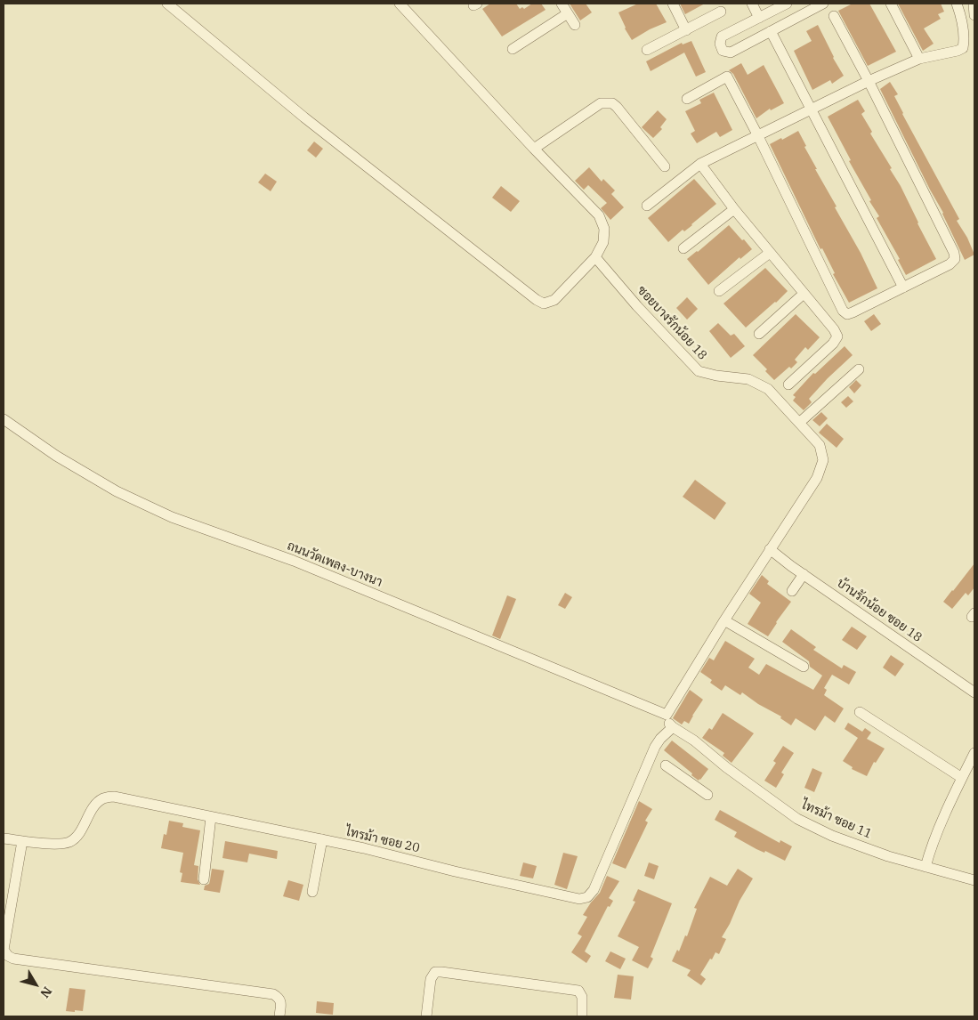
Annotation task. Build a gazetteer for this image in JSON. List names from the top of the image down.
{
  "streets": {
    "street": [
      "ซอยบางรักน้อย 18",
      "ถนนวัดเพลง-บางนา",
      "บ้านรักน้อย ซอย 18",
      "ไทรม้า ซอย 11",
      "ไทรม้า ซอย 20"
    ]
  },
  "crossings": [
    ["ซอยบางรักน้อย 18", "ถนนวัดเพลง-บางนา"],
    ["ซอยบางรักน้อย 18", "บ้านรักน้อย ซอย 18"],
    ["ไทรม้า ซอย 11", "ไทรม้า ซอย 20"]
  ],
  "north": "bottom right"
}
